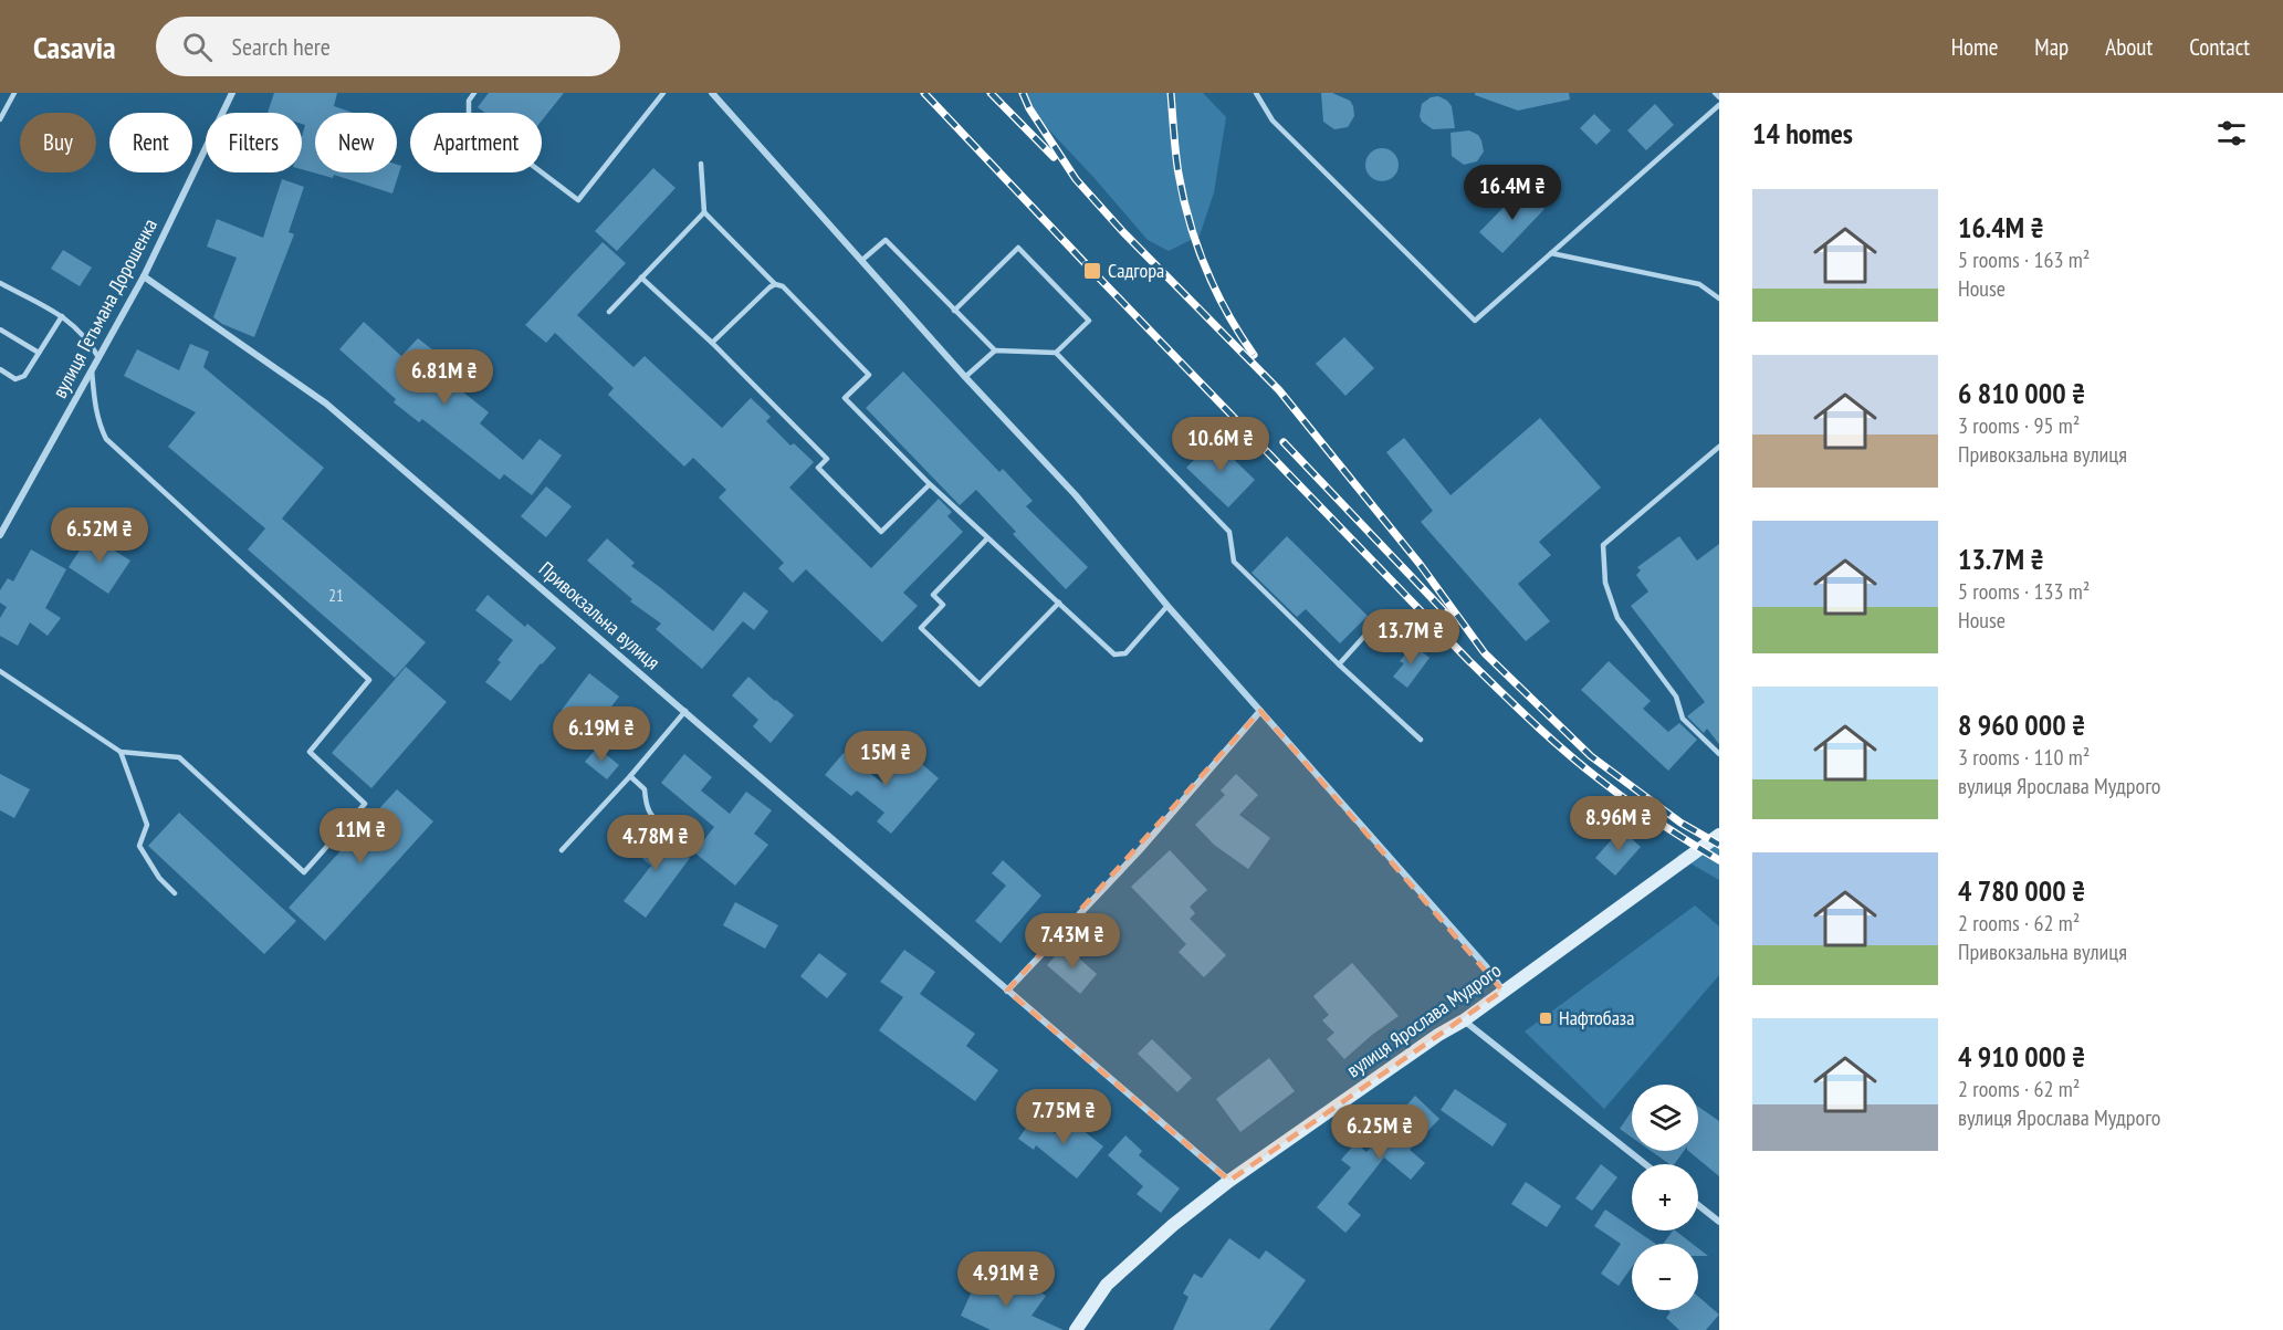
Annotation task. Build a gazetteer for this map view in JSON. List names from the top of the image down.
{
  "streets": {
    "main road": ["вулиця Ярослава Мудрого"],
    "street": ["вулиця Гетьмана Дорошенка", "Привокзальна вулиця"]
  },
  "crossings": [
    ["вулиця Гетьмана Дорошенка", "Привокзальна вулиця"],
    ["Привокзальна вулиця", "вулиця Ярослава Мудрого"]
  ],
  "places": {
    "transit": ["Садгора", "Нафтобаза"]
  },
  "house_numbers": ["21"],
  "page": {
    "header": "Casavia",
    "search": "Search here",
    "nav": [
      "Home",
      "Map",
      "About",
      "Contact"
    ],
    "heading": "14 homes",
    "chip": [
      "Buy",
      "Rent",
      "Filters",
      "New",
      "Apartment"
    ],
    "price": [
      "16.4M ₴",
      "6.81M ₴",
      "10.6M ₴",
      "6.52M ₴",
      "13.7M ₴",
      "6.19M ₴",
      "15M ₴",
      "8.96M ₴",
      "11M ₴",
      "4.78M ₴",
      "7.43M ₴",
      "7.75M ₴",
      "6.25M ₴",
      "4.91M ₴"
    ],
    "list": [
      {
        "name": "16.4M ₴",
        "note": "5 rooms · 163 m² · House"
      },
      {
        "name": "6 810 000 ₴",
        "note": "3 rooms · 95 m² · Привокзальна вулиця"
      },
      {
        "name": "13.7M ₴",
        "note": "5 rooms · 133 m² · House"
      },
      {
        "name": "8 960 000 ₴",
        "note": "3 rooms · 110 m² · вулиця Ярослава Мудрого"
      },
      {
        "name": "4 780 000 ₴",
        "note": "2 rooms · 62 m² · Привокзальна вулиця"
      },
      {
        "name": "4 910 000 ₴",
        "note": "2 rooms · 62 m² · вулиця Ярослава Мудрого"
      }
    ],
    "map_buttons": ["+", "−"]
  }
}
